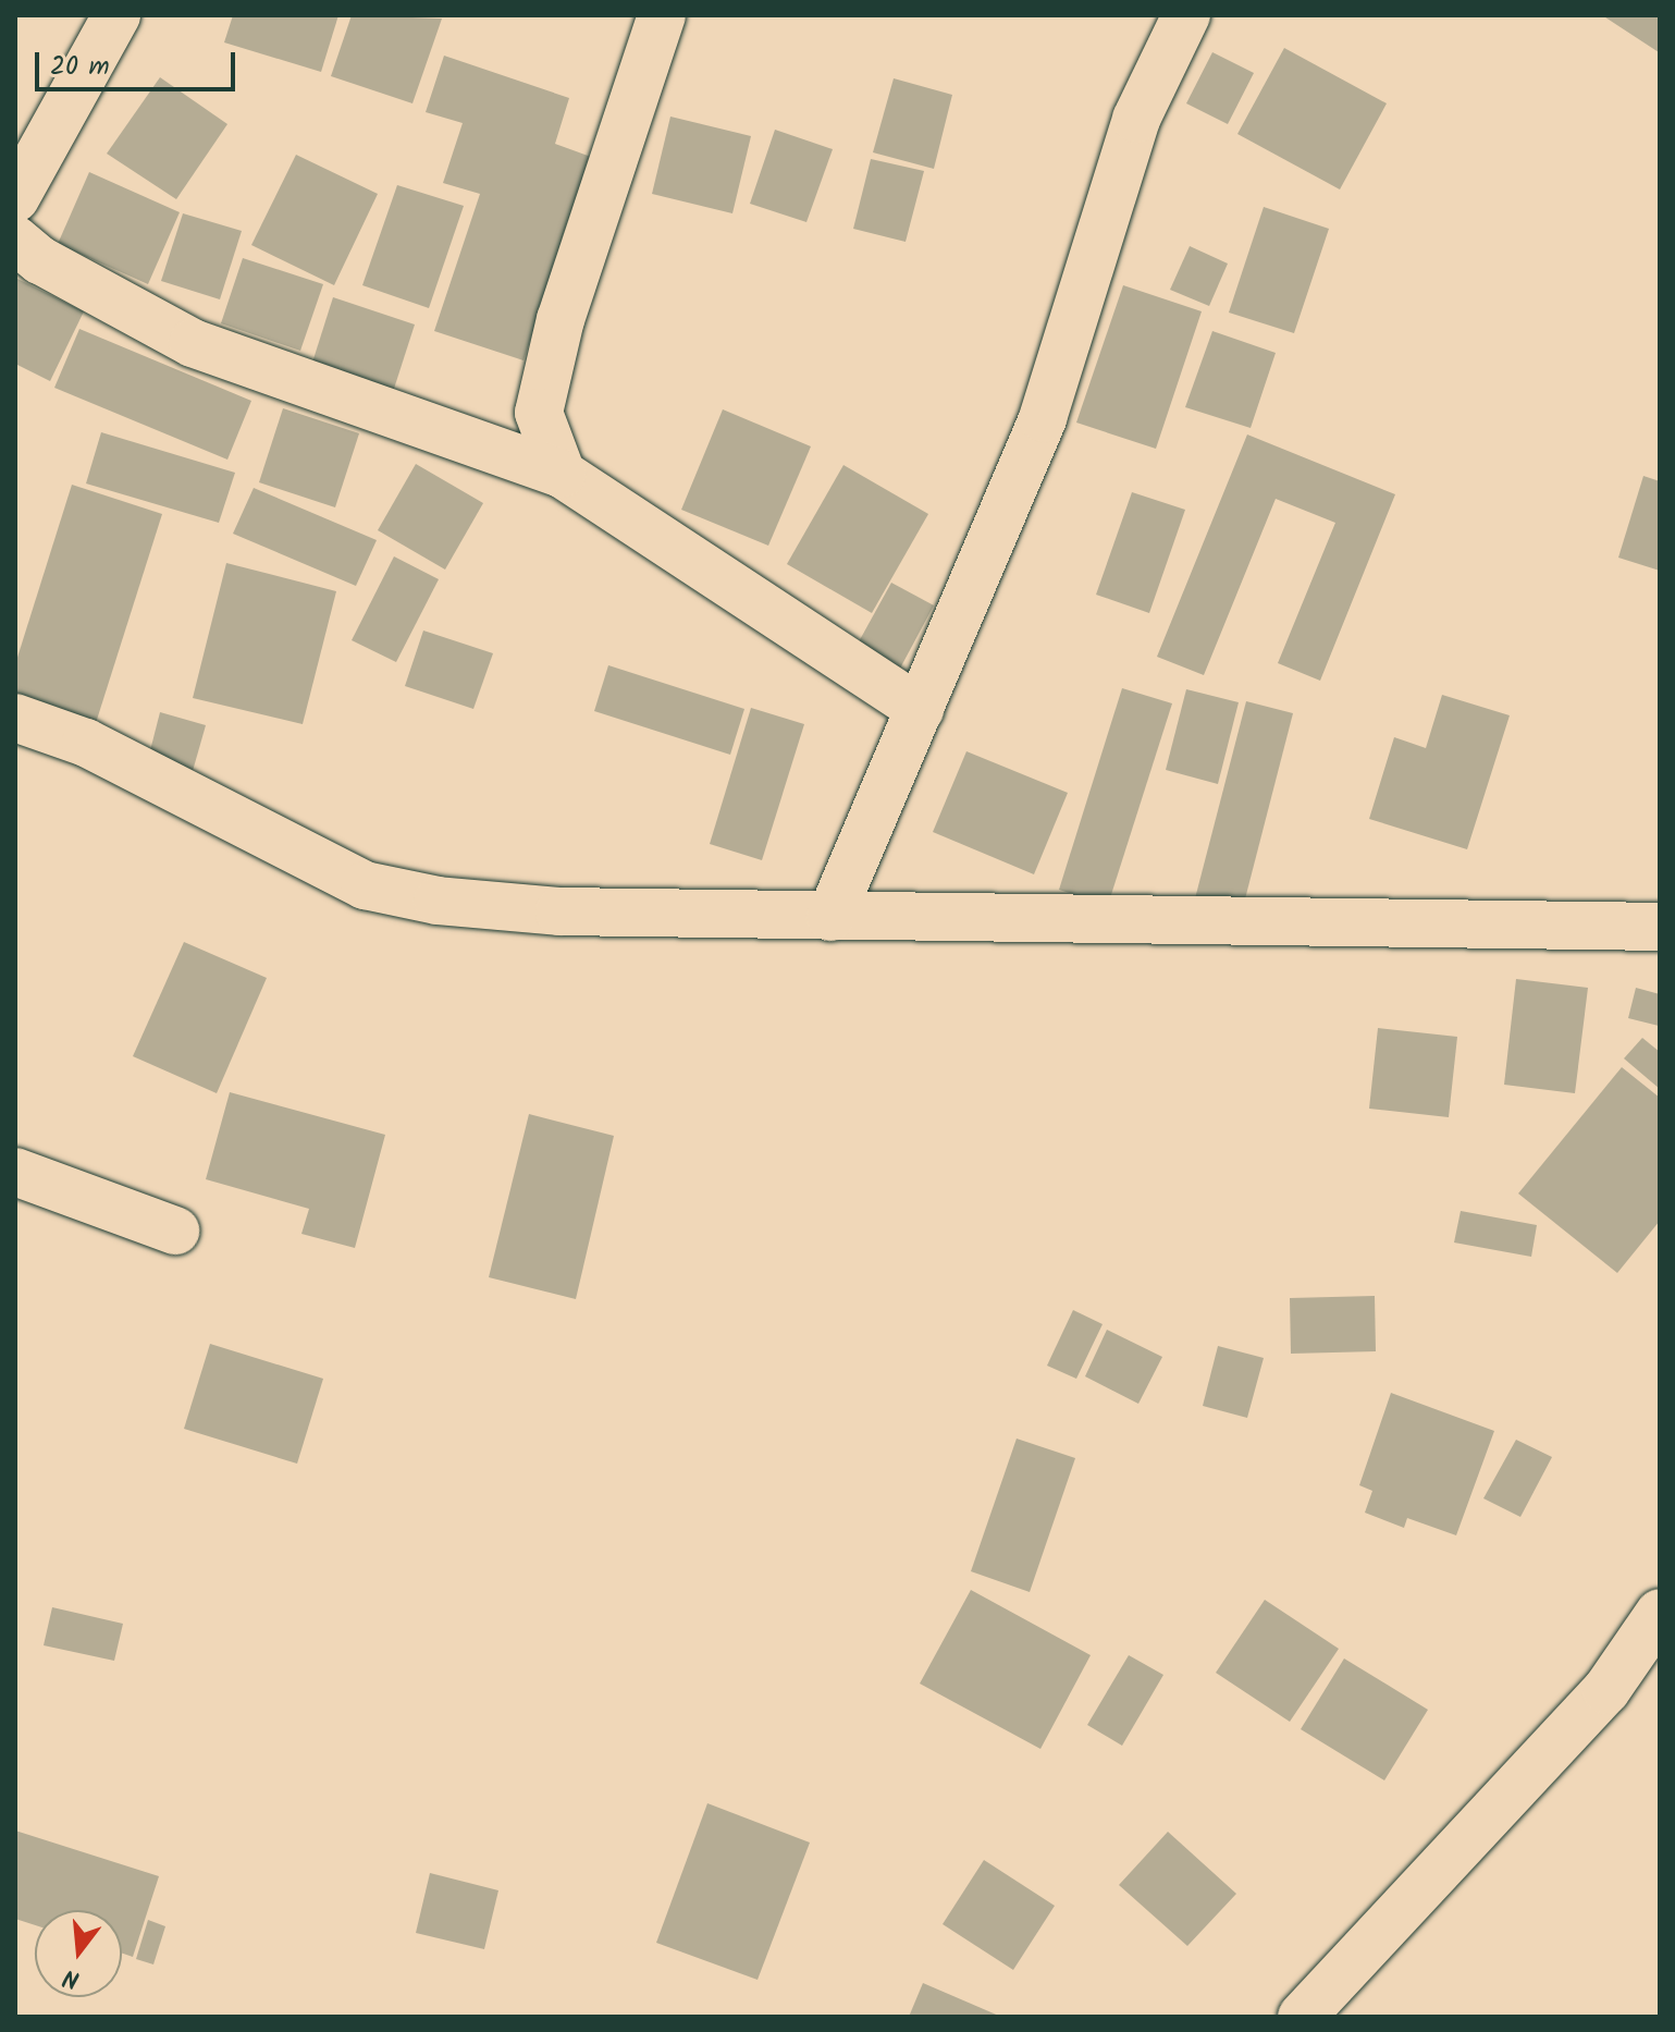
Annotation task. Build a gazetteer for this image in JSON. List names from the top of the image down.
{
  "scale_bar": "20 m",
  "north": "bottom"
}
